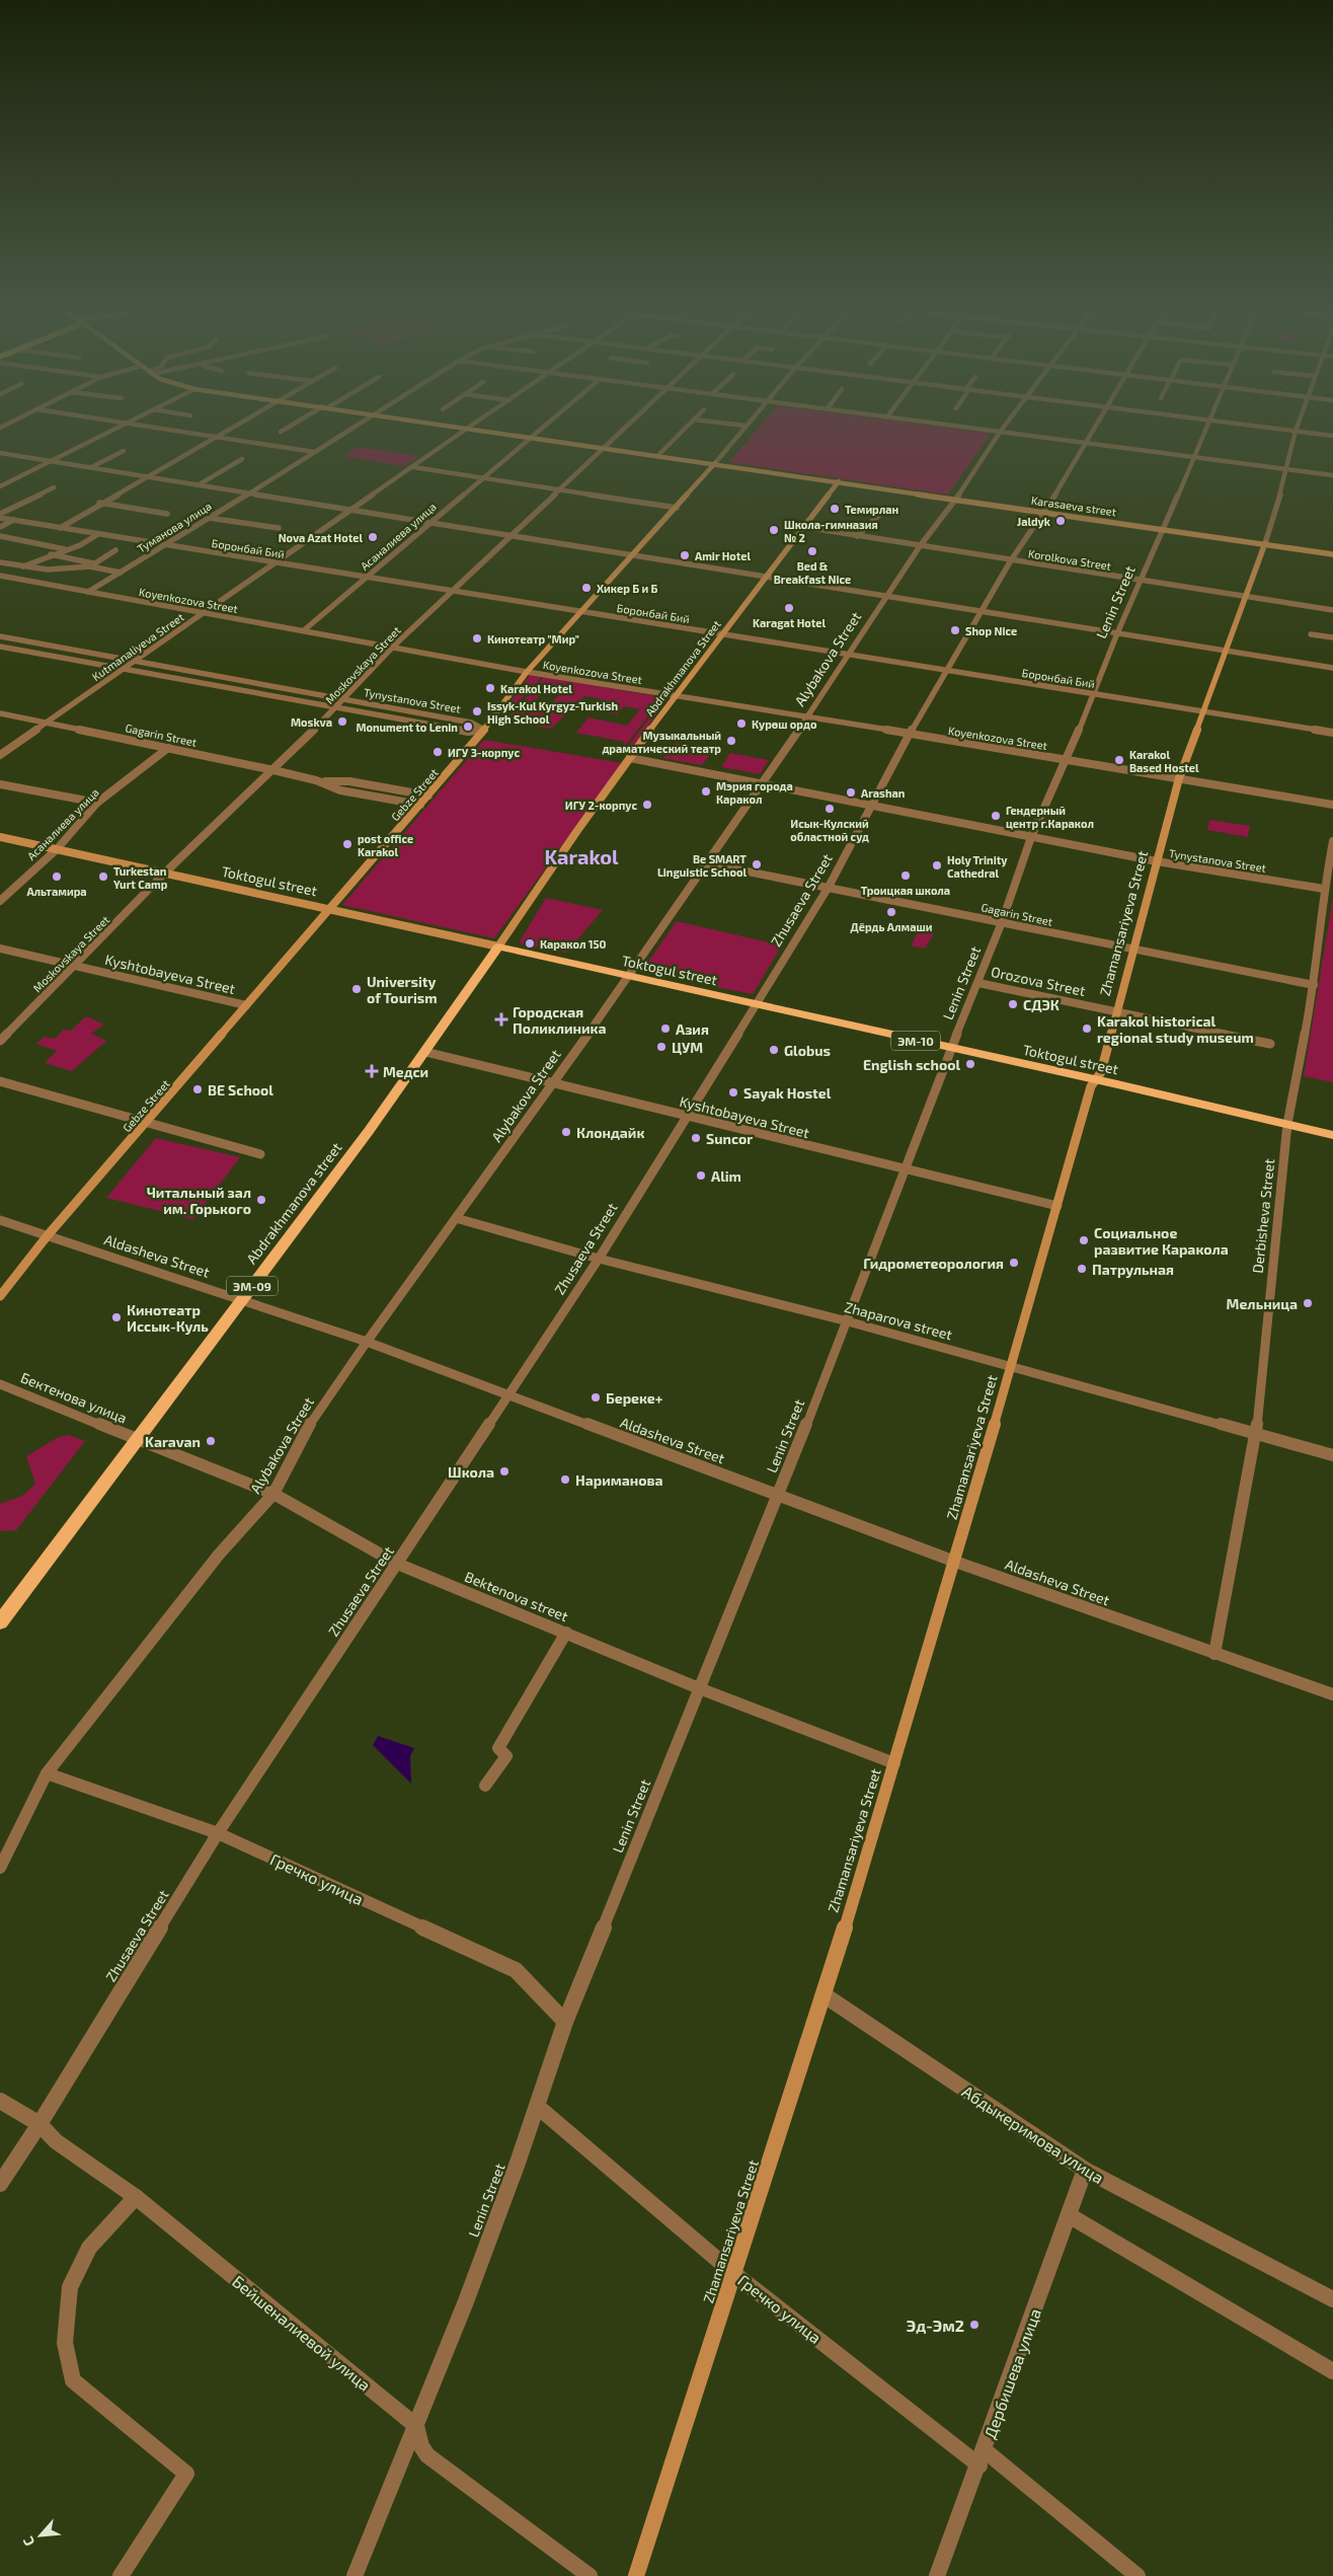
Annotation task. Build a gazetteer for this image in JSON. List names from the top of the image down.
{
  "streets": {
    "highway": [
      "Toktogul street",
      "ЭМ-10",
      "Abdrakhmanova street",
      "ЭМ-09"
    ],
    "main road": [
      "Karasaeva street",
      "Abdrakhmanova Street",
      "Gebze Street",
      "Zhamansariyeva Street"
    ],
    "street": [
      "Туманова улица",
      "Асаналиева улица",
      "Боронбай Бий",
      "Korolkova Street",
      "Koyenkozova Street",
      "Lenin Street",
      "Kutmanaliyeva Street",
      "Alybakova Street",
      "Moskovskaya Street",
      "Tynystanova Street",
      "Gagarin Street",
      "Zhusaeva Street",
      "Kyshtobayeva Street",
      "Orozova Street",
      "Derbisheva Street",
      "Aldasheva Street",
      "Zhaparova street",
      "Бектенова улица",
      "Bektenova street",
      "Гречко улица",
      "Абдыкеримова улица",
      "Бейшеналиевой улица",
      "Дербишева улица"
    ]
  },
  "crossings": [
    ["Karasaeva street", "Асаналиева улица"],
    ["Karasaeva street", "Lenin Street"],
    ["Karasaeva street", "Alybakova Street"],
    ["Karasaeva street", "Moskovskaya Street"],
    ["Karasaeva street", "Abdrakhmanova Street"],
    ["Karasaeva street", "Gebze Street"],
    ["Karasaeva street", "Zhusaeva Street"],
    ["Karasaeva street", "Zhamansariyeva Street"],
    ["Туманова улица", "Боронбай Бий"],
    ["Туманова улица", "Koyenkozova Street"],
    ["Асаналиева улица", "Боронбай Бий"],
    ["Асаналиева улица", "Koyenkozova Street"],
    ["Асаналиева улица", "Gagarin Street"],
    ["Асаналиева улица", "Toktogul street"],
    ["Боронбай Бий", "Lenin Street"],
    ["Боронбай Бий", "Kutmanaliyeva Street"],
    ["Боронбай Бий", "Alybakova Street"],
    ["Боронбай Бий", "Moskovskaya Street"],
    ["Боронбай Бий", "Abdrakhmanova Street"],
    ["Боронбай Бий", "Gebze Street"],
    ["Боронбай Бий", "Zhusaeva Street"],
    ["Боронбай Бий", "Zhamansariyeva Street"],
    ["Korolkova Street", "Lenin Street"],
    ["Korolkova Street", "Alybakova Street"],
    ["Korolkova Street", "Abdrakhmanova Street"],
    ["Korolkova Street", "Zhusaeva Street"],
    ["Korolkova Street", "Zhamansariyeva Street"],
    ["Koyenkozova Street", "Lenin Street"],
    ["Koyenkozova Street", "Kutmanaliyeva Street"],
    ["Koyenkozova Street", "Alybakova Street"],
    ["Koyenkozova Street", "Moskovskaya Street"],
    ["Koyenkozova Street", "Abdrakhmanova Street"],
    ["Koyenkozova Street", "Gebze Street"],
    ["Koyenkozova Street", "Zhusaeva Street"],
    ["Koyenkozova Street", "Zhamansariyeva Street"],
    ["Lenin Street", "Tynystanova Street"],
    ["Lenin Street", "Gagarin Street"],
    ["Lenin Street", "Toktogul street"],
    ["Lenin Street", "Kyshtobayeva Street"],
    ["Lenin Street", "Orozova Street"],
    ["Lenin Street", "Aldasheva Street"],
    ["Lenin Street", "Zhaparova street"],
    ["Lenin Street", "Bektenova street"],
    ["Lenin Street", "Гречко улица"],
    ["Lenin Street", "Бейшеналиевой улица"],
    ["Kutmanaliyeva Street", "Tynystanova Street"],
    ["Kutmanaliyeva Street", "Gagarin Street"],
    ["Alybakova Street", "Tynystanova Street"],
    ["Alybakova Street", "Gagarin Street"],
    ["Alybakova Street", "Toktogul street"],
    ["Alybakova Street", "Kyshtobayeva Street"],
    ["Alybakova Street", "Aldasheva Street"],
    ["Alybakova Street", "Zhaparova street"],
    ["Alybakova Street", "Bektenova street"],
    ["Alybakova Street", "Гречко улица"],
    ["Moskovskaya Street", "Tynystanova Street"],
    ["Moskovskaya Street", "Gagarin Street"],
    ["Moskovskaya Street", "Toktogul street"],
    ["Moskovskaya Street", "Kyshtobayeva Street"],
    ["Abdrakhmanova Street", "Tynystanova Street"],
    ["Abdrakhmanova Street", "Toktogul street"],
    ["Abdrakhmanova Street", "Abdrakhmanova street"],
    ["Tynystanova Street", "Gebze Street"],
    ["Tynystanova Street", "Zhusaeva Street"],
    ["Tynystanova Street", "Zhamansariyeva Street"],
    ["Tynystanova Street", "Derbisheva Street"],
    ["Gagarin Street", "Gebze Street"],
    ["Gagarin Street", "Zhusaeva Street"],
    ["Gagarin Street", "Zhamansariyeva Street"],
    ["Gagarin Street", "Derbisheva Street"],
    ["Gebze Street", "Toktogul street"],
    ["Gebze Street", "Kyshtobayeva Street"],
    ["Gebze Street", "Aldasheva Street"],
    ["Toktogul street", "Zhusaeva Street"],
    ["Toktogul street", "Zhamansariyeva Street"],
    ["Toktogul street", "Abdrakhmanova street"],
    ["Toktogul street", "Derbisheva Street"],
    ["Zhusaeva Street", "Kyshtobayeva Street"],
    ["Zhusaeva Street", "Aldasheva Street"],
    ["Zhusaeva Street", "Zhaparova street"],
    ["Zhusaeva Street", "Bektenova street"],
    ["Zhusaeva Street", "Гречко улица"],
    ["Zhusaeva Street", "Бейшеналиевой улица"],
    ["Zhamansariyeva Street", "Kyshtobayeva Street"],
    ["Zhamansariyeva Street", "Orozova Street"],
    ["Zhamansariyeva Street", "Aldasheva Street"],
    ["Zhamansariyeva Street", "Zhaparova street"],
    ["Zhamansariyeva Street", "Bektenova street"],
    ["Zhamansariyeva Street", "Гречко улица"],
    ["Zhamansariyeva Street", "Абдыкеримова улица"],
    ["Kyshtobayeva Street", "Abdrakhmanova street"],
    ["Abdrakhmanova street", "Aldasheva Street"],
    ["Abdrakhmanova street", "Бектенова улица"],
    ["Abdrakhmanova street", "Bektenova street"],
    ["Derbisheva Street", "Aldasheva Street"],
    ["Derbisheva Street", "Zhaparova street"],
    ["Бектенова улица", "Bektenova street"],
    ["Гречко улица", "Дербишева улица"],
    ["Абдыкеримова улица", "Дербишева улица"]
  ],
  "districts": ["Karakol"],
  "places": {
    "other": [
      "Темирлан",
      "Jaldyk",
      "Школа-гимназия № 2",
      "Nova Azat Hotel",
      "Bed & Breakfast Nice",
      "Amir Hotel",
      "Хикер Б и Б",
      "Karagat Hotel",
      "Shop Nice",
      "Кинотеатр \"Мир\"",
      "Karakol Hotel",
      "Issyk-Kul Kyrgyz-Turkish High School",
      "Moskva",
      "Курөш ордо",
      "Monument to Lenin",
      "Музыкальный драматический театр",
      "ИГУ 3-корпус",
      "Karakol Based Hostel",
      "Мэрия города Каракол",
      "Arashan",
      "ИГУ 2-корпус",
      "Исык-Кулский областной суд",
      "Гендерный центр г.Каракол",
      "post office Karakol",
      "Be SMART Linguistic School",
      "Holy Trinity Cathedral",
      "Троицкая школа",
      "Альтамира",
      "Turkestan Yurt Camp",
      "Дёрдь Алмаши",
      "Каракол 150",
      "University of Tourism",
      "СДЭК",
      "Азия",
      "Karakol historical regional study museum",
      "ЦУМ",
      "Globus",
      "English school",
      "BE School",
      "Sayak Hostel",
      "Клондайк",
      "Suncor",
      "Alim",
      "Читальный зал им. Горького",
      "Социальное развитие Каракола",
      "Гидрометеорология",
      "Патрульная",
      "Мельница",
      "Кинотеатр Иссык-Куль",
      "Береке+",
      "Karavan",
      "Школа",
      "Нариманова",
      "Эд-Эм2"
    ],
    "health": ["Городская Поликлиника", "Медси"]
  },
  "north": "bottom left"
}
